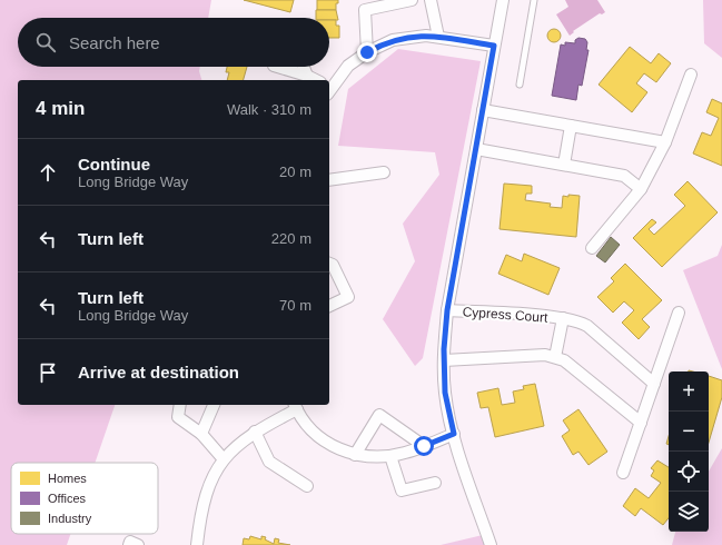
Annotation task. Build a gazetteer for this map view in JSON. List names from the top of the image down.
{
  "streets": {
    "street": ["Cypress Court"]
  },
  "legend": ["Homes", "Offices", "Industry"],
  "page": {
    "search": "Search here",
    "heading": ["4 min", "Walk · 310 m"],
    "list": [
      ["Continue", "Long Bridge Way", "20 m"],
      ["Turn left", "220 m"],
      ["Turn left", "Long Bridge Way", "70 m"],
      "Arrive at destination"
    ],
    "map_buttons": ["+", "−"]
  }
}
